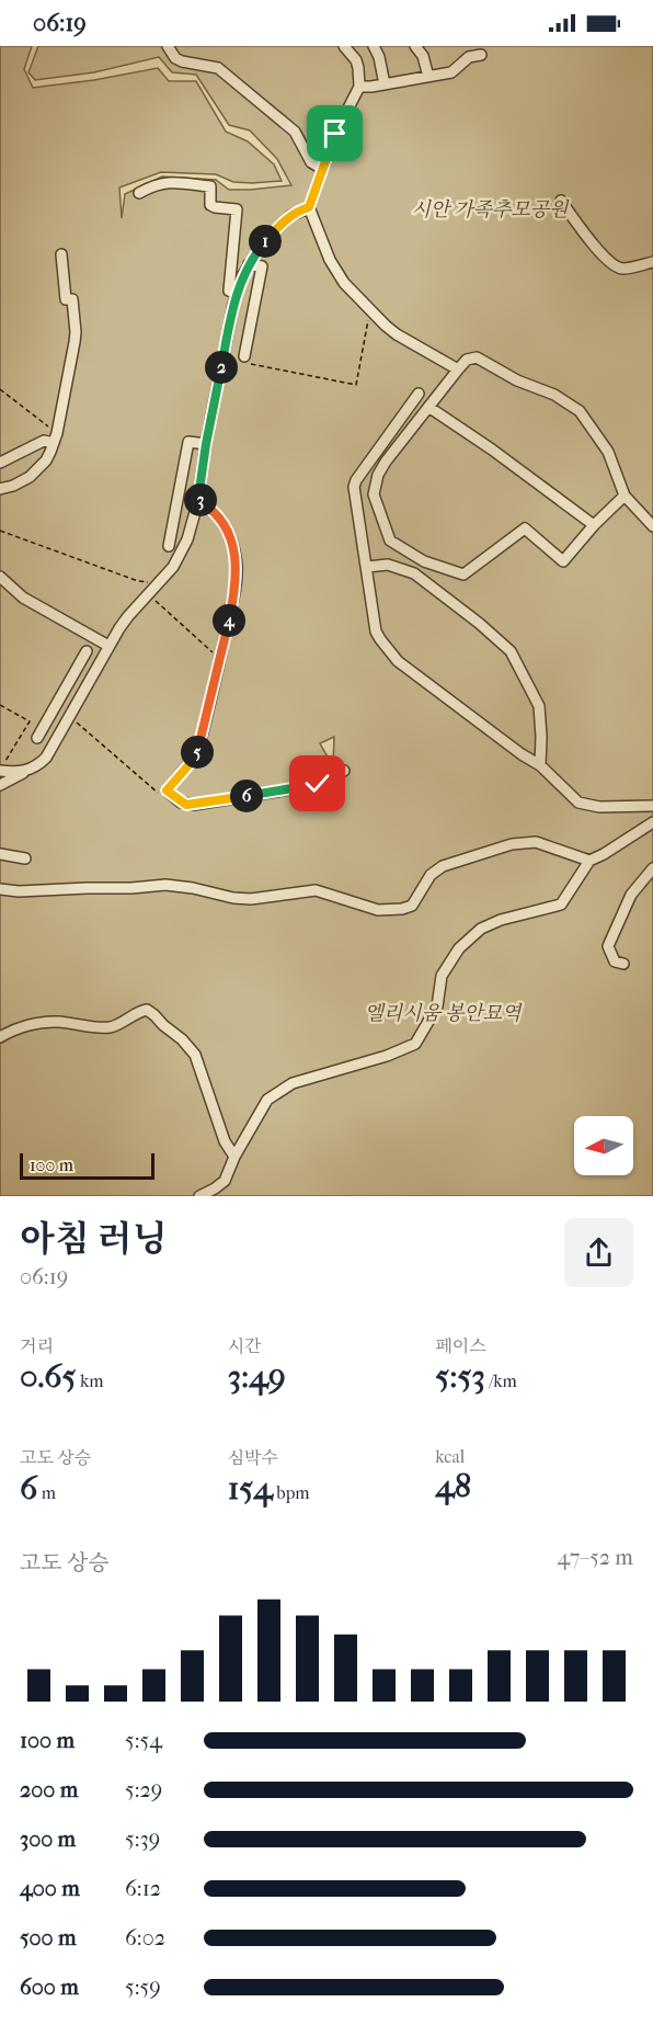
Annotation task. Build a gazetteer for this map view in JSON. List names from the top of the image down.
{
  "parks": ["시안 가족추모공원", "엘리시움 봉안묘역"],
  "scale_bar": "100 m",
  "north": "left",
  "page": {
    "status": "06:19",
    "pins": [
      "1",
      "2",
      "3",
      "4",
      "5",
      "6"
    ],
    "scale": "100 m",
    "heading": ["아침 러닝", "06:19"],
    "stats": [
      ["거리", "0.65 km"],
      ["시간", "3:49"],
      ["페이스", "5:53 /km"],
      ["고도 상승", "6 m"],
      ["심박수", "154 bpm"],
      ["kcal", "48"]
    ],
    "chart": ["고도 상승", "47–52 m"],
    "list": [
      {
        "name": "100 m",
        "note": "5:54"
      },
      {
        "name": "200 m",
        "note": "5:29"
      },
      {
        "name": "300 m",
        "note": "5:39"
      },
      {
        "name": "400 m",
        "note": "6:12"
      },
      {
        "name": "500 m",
        "note": "6:02"
      },
      {
        "name": "600 m",
        "note": "5:59"
      }
    ]
  }
}
